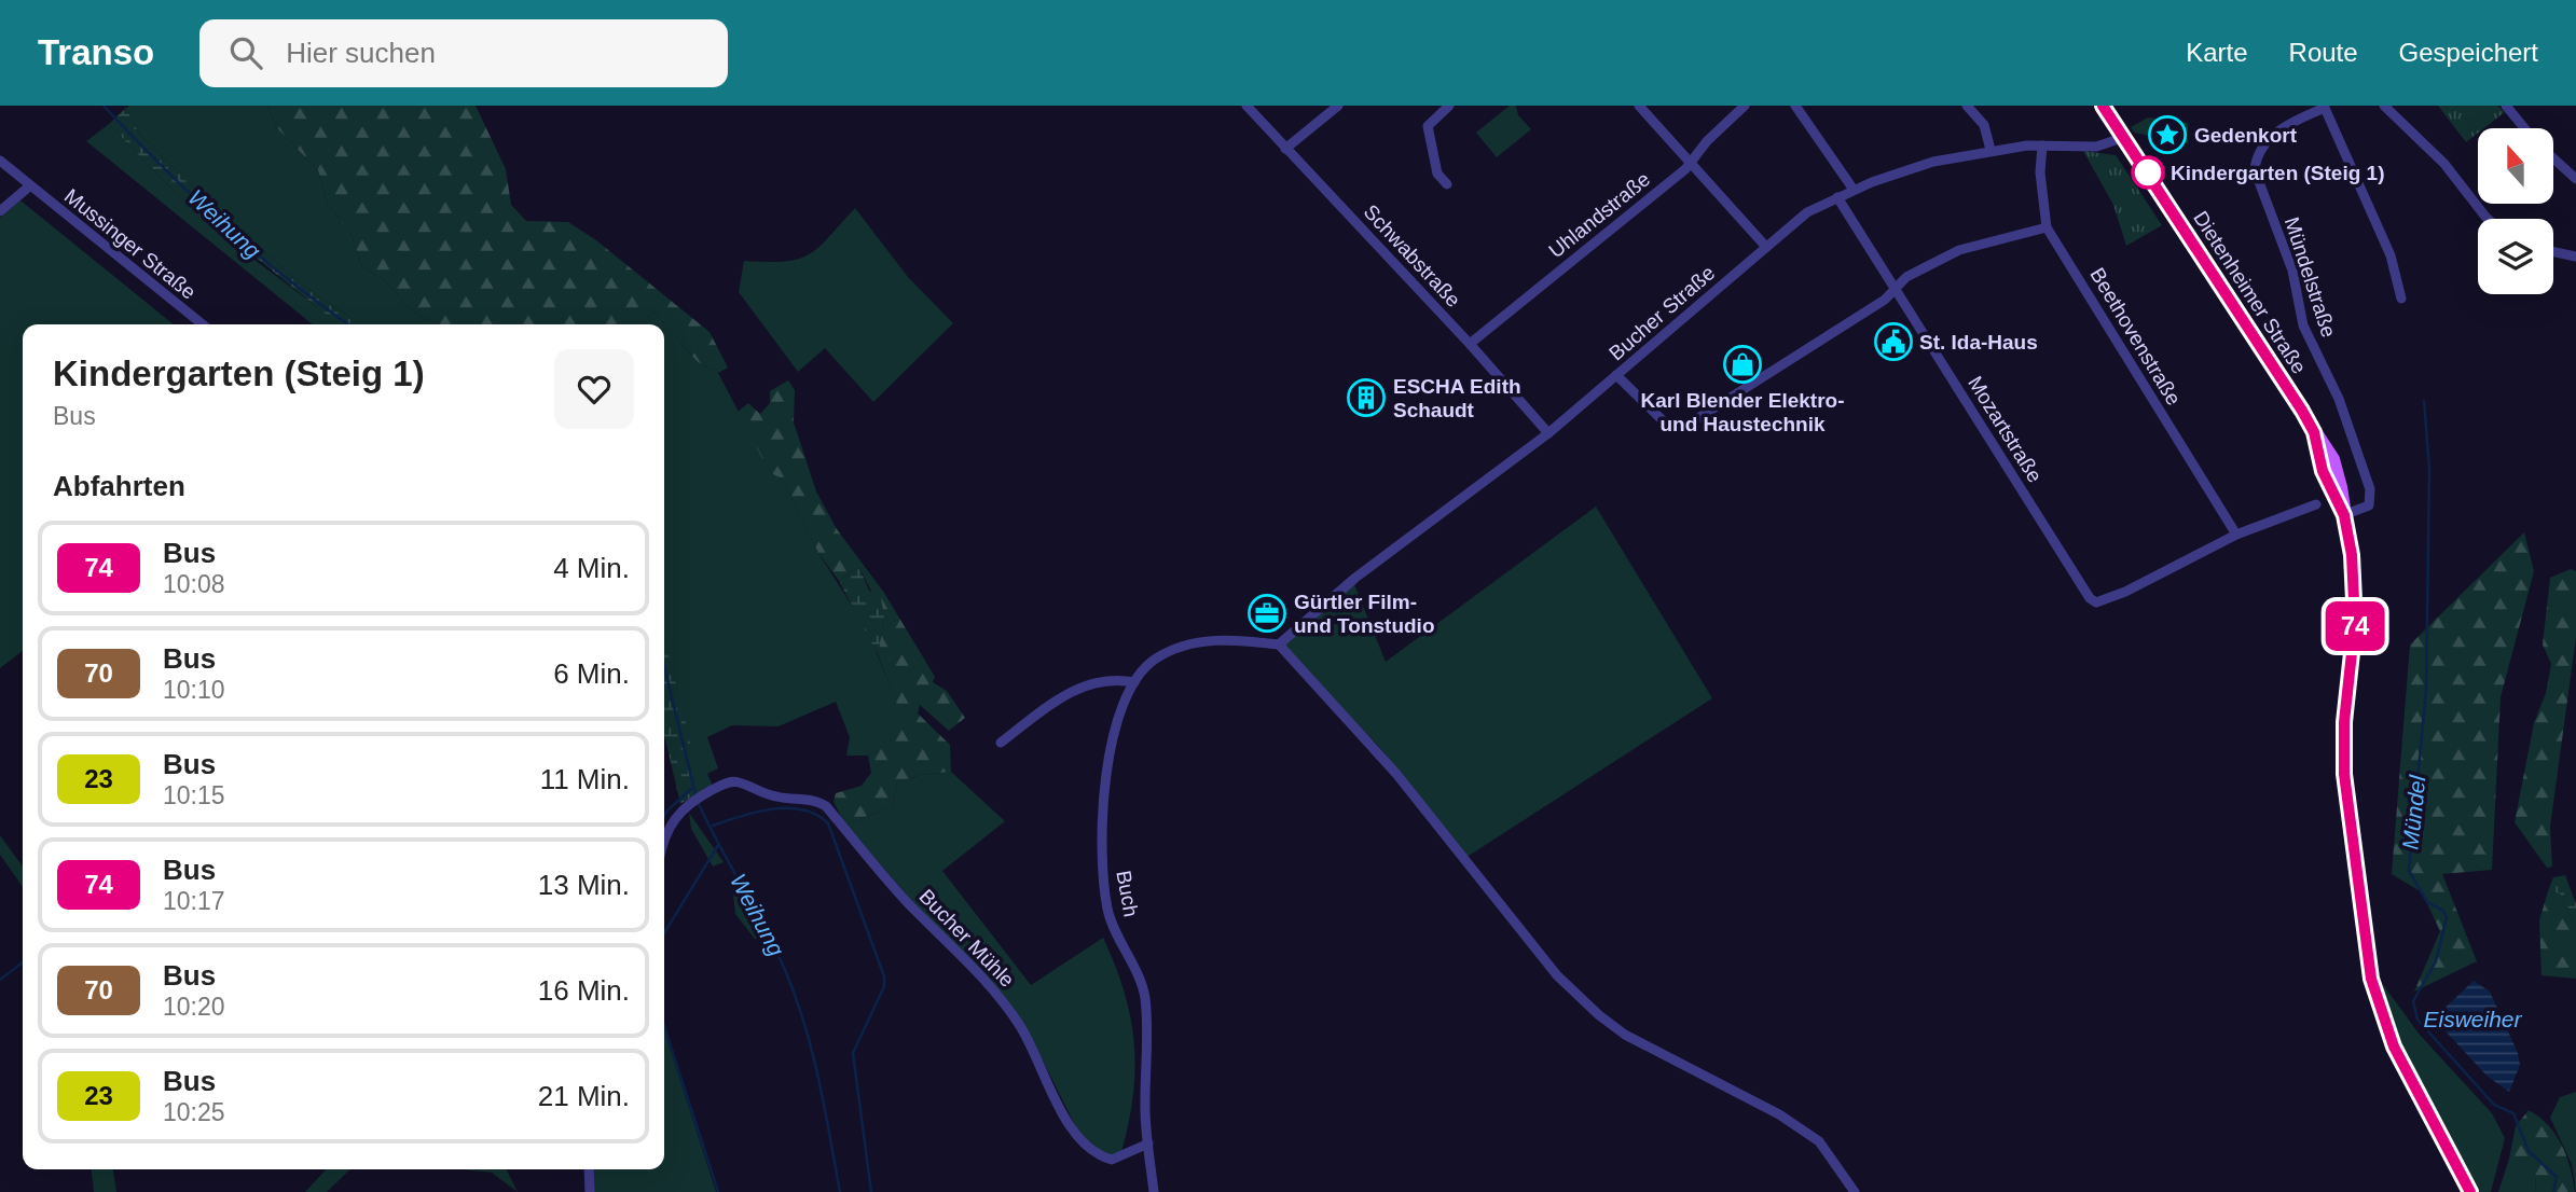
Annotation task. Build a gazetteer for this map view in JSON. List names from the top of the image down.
{
  "streets": {
    "main road": ["Dietenheimer Straße"],
    "street": [
      "Uhlandstraße",
      "Mussinger Straße",
      "Schwabstraße",
      "Mündelstraße",
      "Bucher Straße",
      "Beethovenstraße",
      "Mozartstraße",
      "Buch",
      "Bucher Mühle"
    ]
  },
  "crossings": [
    ["Uhlandstraße", "Schwabstraße"],
    ["Schwabstraße", "Bucher Straße"],
    ["Mündelstraße", "Dietenheimer Straße"],
    ["Dietenheimer Straße", "Bucher Straße"],
    ["Bucher Straße", "Beethovenstraße"],
    ["Bucher Straße", "Mozartstraße"],
    ["Bucher Straße", "Buch"],
    ["Beethovenstraße", "Mozartstraße"],
    ["Buch", "Bucher Mühle"]
  ],
  "water": ["Weihung", "Mündel", "Eisweiher"],
  "places": {
    "place": ["Gedenkort"],
    "other": ["Kindergarten (Steig 1)"],
    "public building": ["St. Ida-Haus"],
    "shop": ["Karl Blender Elektro- und Haustechnik"],
    "building": ["ESCHA Edith Schaudt"],
    "office": ["Gürtler Film- und Tonstudio"]
  },
  "lines": ["bus line 74"],
  "north": "top",
  "page": {
    "header": "Transo",
    "search": "Hier suchen",
    "nav": ["Karte", "Route", "Gespeichert"],
    "on_map": "74",
    "heading": [
      ["Kindergarten (Steig 1)", "Bus"],
      "Abfahrten"
    ],
    "list": [
      {
        "mark": "74",
        "name": "Bus",
        "note": "10:08",
        "value": "4 Min."
      },
      {
        "mark": "70",
        "name": "Bus",
        "note": "10:10",
        "value": "6 Min."
      },
      {
        "mark": "23",
        "name": "Bus",
        "note": "10:15",
        "value": "11 Min."
      },
      {
        "mark": "74",
        "name": "Bus",
        "note": "10:17",
        "value": "13 Min."
      },
      {
        "mark": "70",
        "name": "Bus",
        "note": "10:20",
        "value": "16 Min."
      },
      {
        "mark": "23",
        "name": "Bus",
        "note": "10:25",
        "value": "21 Min."
      }
    ]
  }
}
